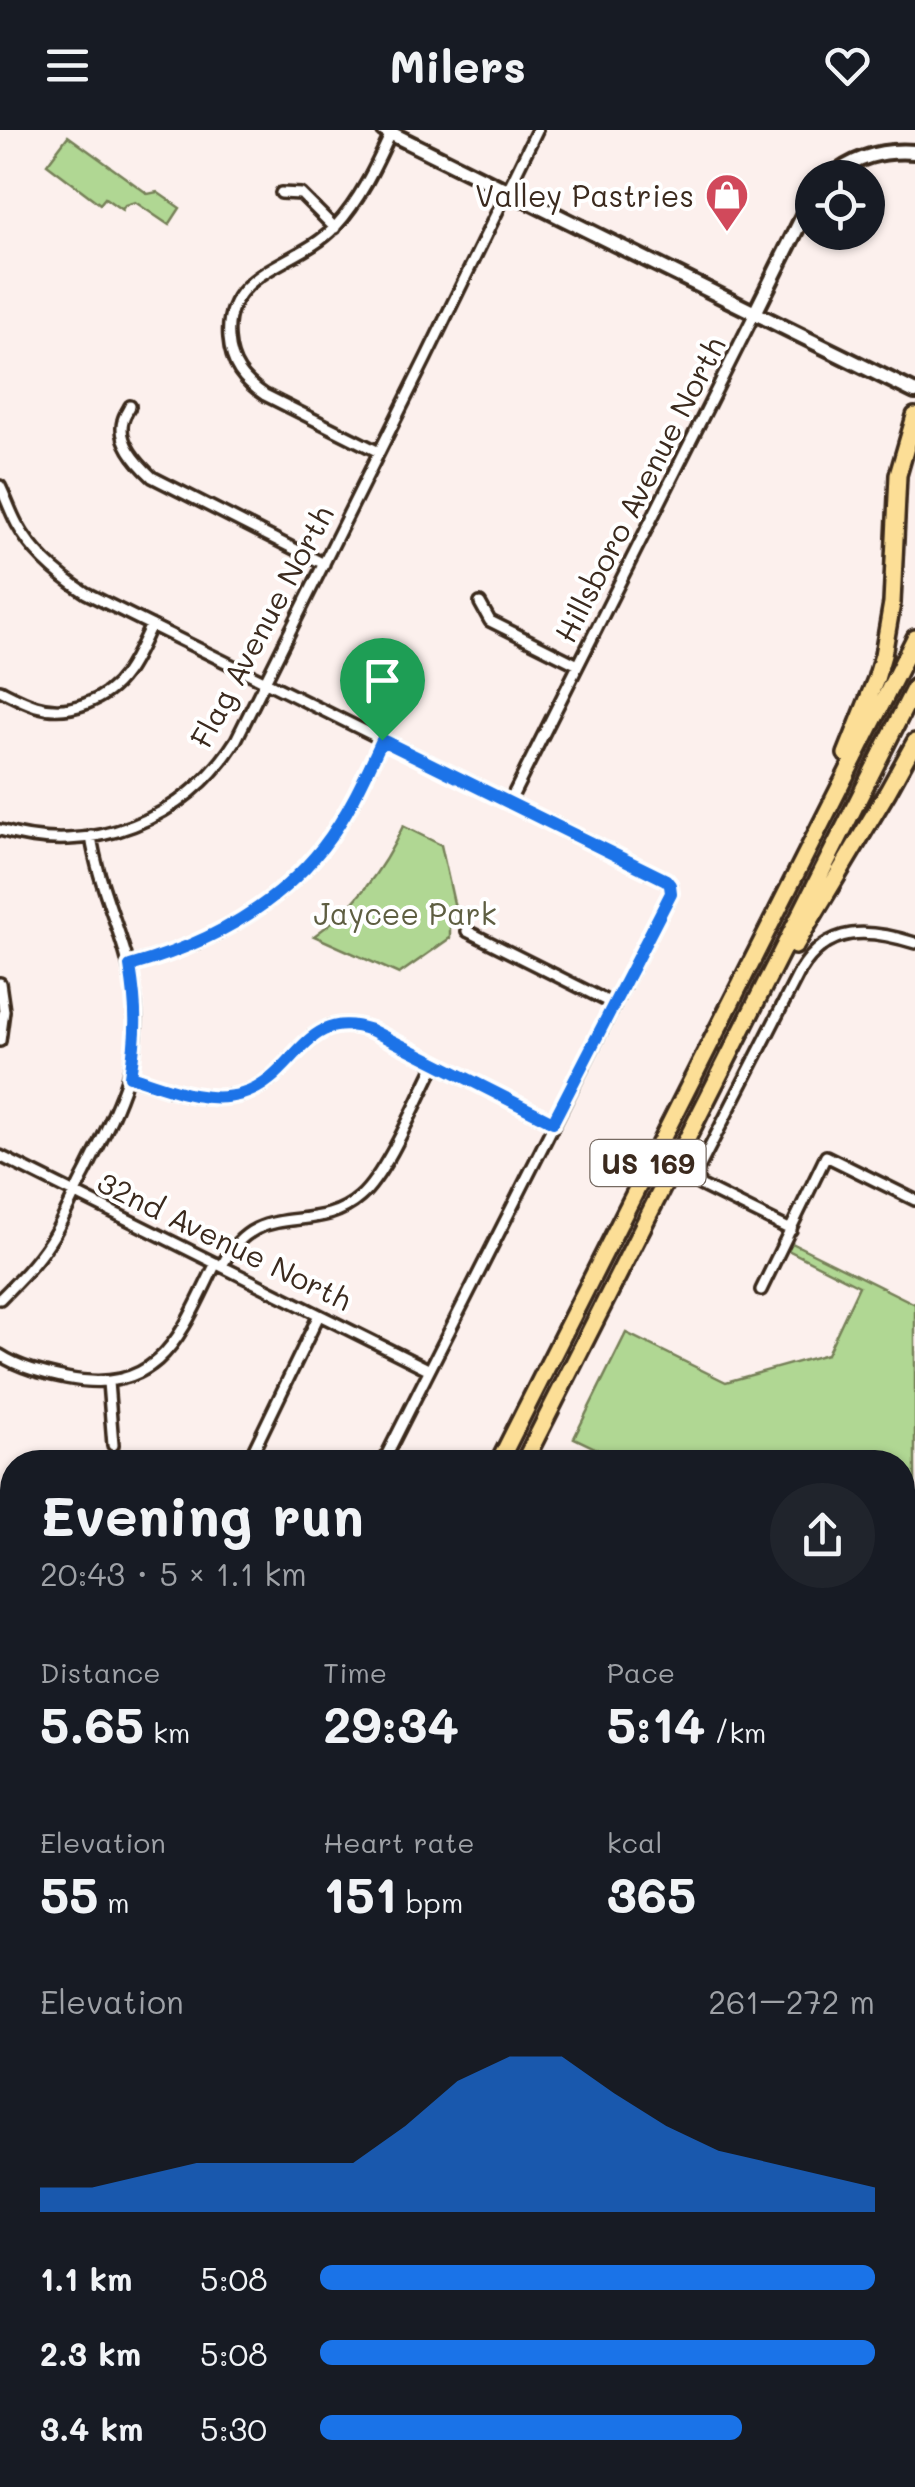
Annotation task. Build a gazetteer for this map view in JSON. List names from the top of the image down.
{
  "streets": {
    "highway": ["US 169"],
    "street": ["Hillsboro Avenue North", "Flag Avenue North", "32nd Avenue North"]
  },
  "parks": ["Jaycee Park"],
  "places": {
    "shop": ["Valley Pastries"]
  },
  "page": {
    "header": "Milers",
    "heading": ["Evening run", "20:43 · 5 × 1.1 km"],
    "stats": [
      ["Distance", "5.65 km"],
      ["Time", "29:34"],
      ["Pace", "5:14 /km"],
      ["Elevation", "55 m"],
      ["Heart rate", "151 bpm"],
      ["kcal", "365"]
    ],
    "chart": ["Elevation", "261–272 m"],
    "list": [
      {
        "name": "1.1 km",
        "note": "5:08"
      },
      {
        "name": "2.3 km",
        "note": "5:08"
      },
      {
        "name": "3.4 km",
        "note": "5:30"
      }
    ]
  }
}
